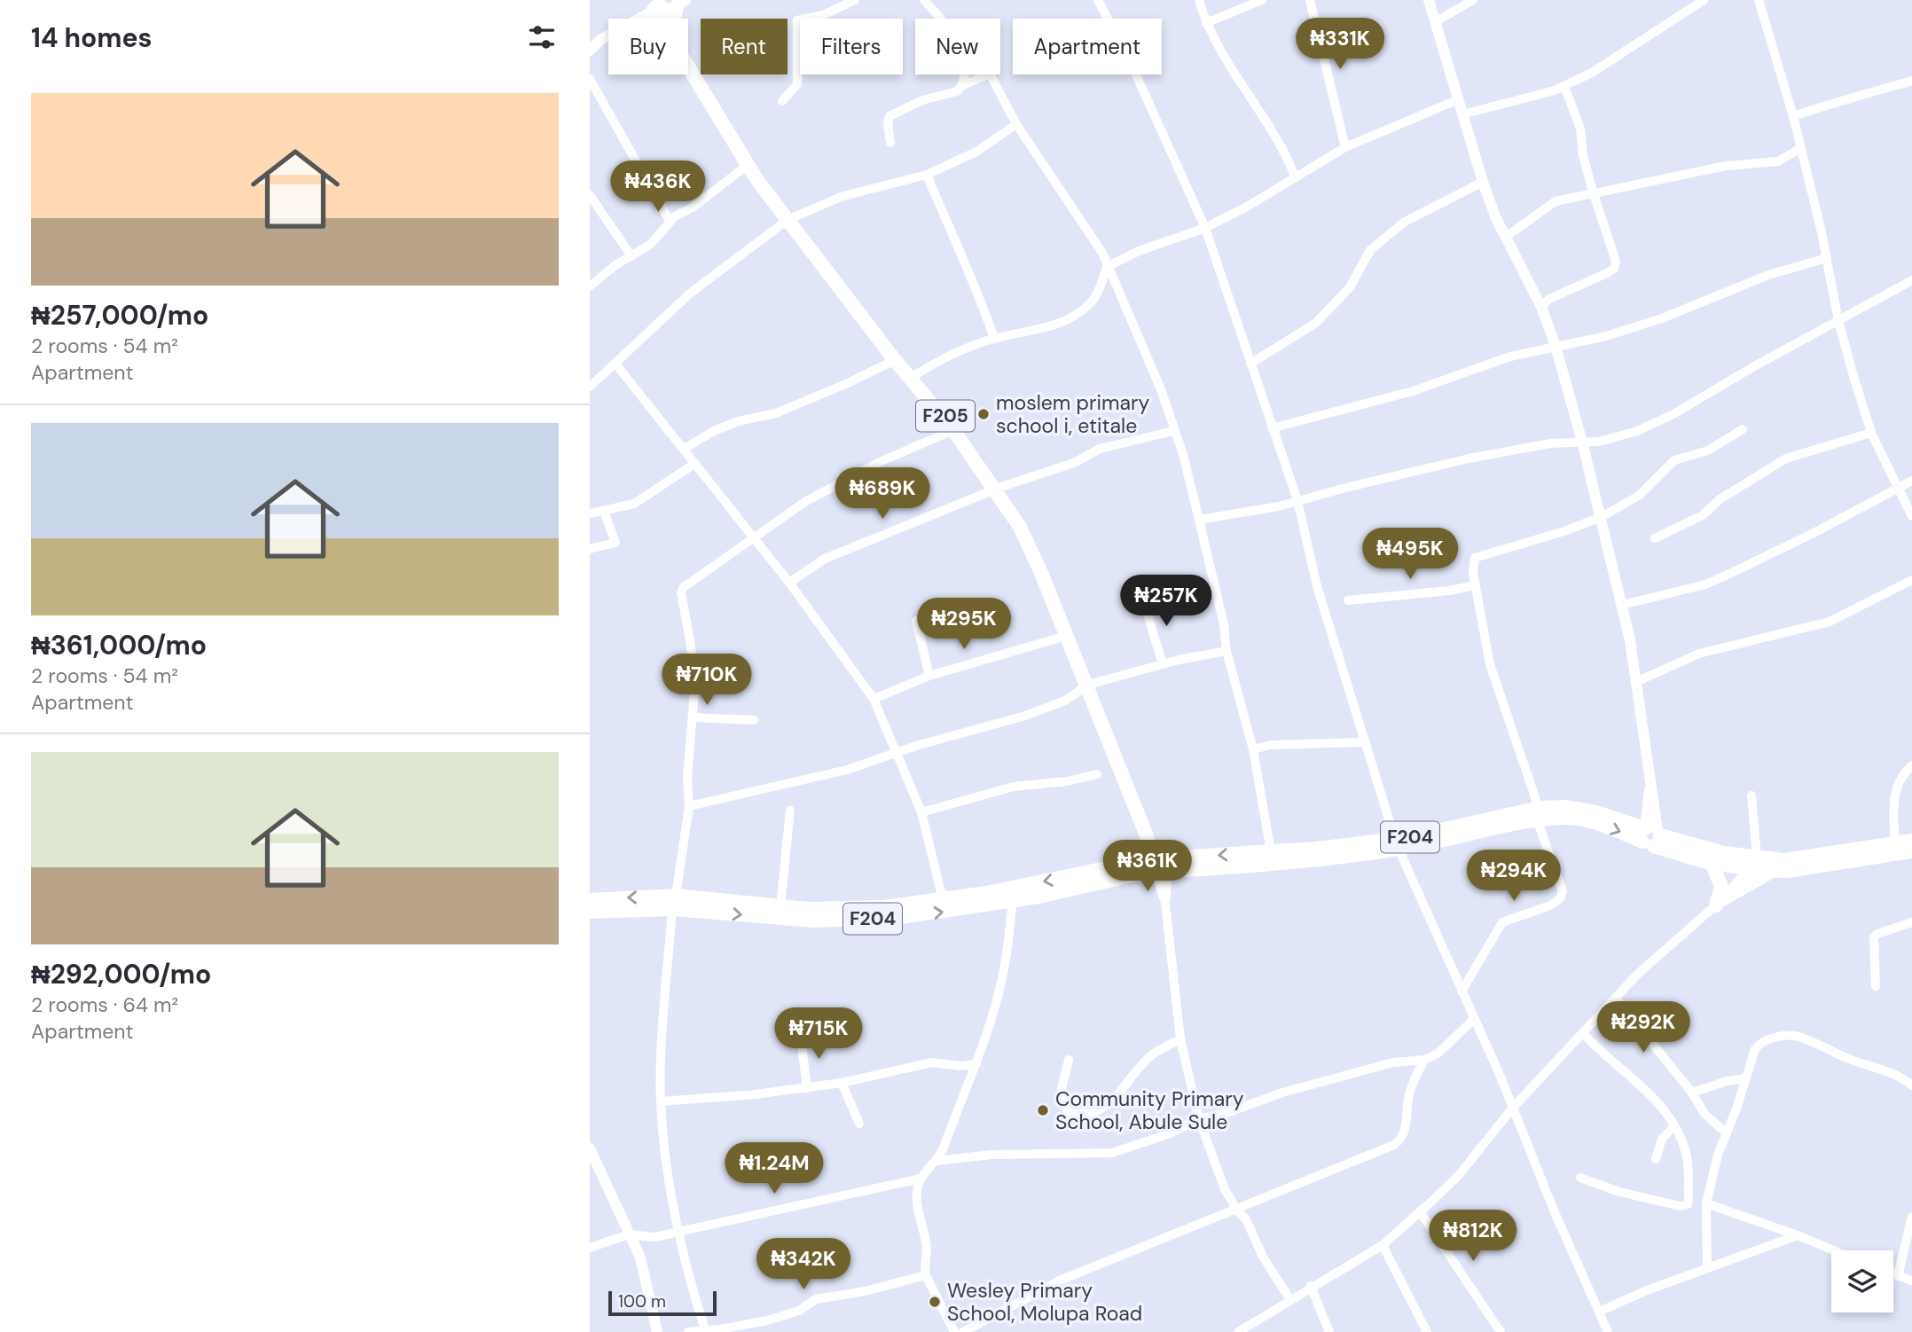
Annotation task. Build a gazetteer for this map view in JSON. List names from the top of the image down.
{
  "streets": {
    "main road": ["F205", "F204"]
  },
  "crossings": [
    ["F205", "F204"]
  ],
  "places": ["moslem primary school i, etitale", "Community Primary School, Abule Sule", "Wesley Primary School, Molupa Road"],
  "scale_bar": "100 m",
  "page": {
    "heading": "14 homes",
    "price": [
      "₦331K",
      "₦436K",
      "₦689K",
      "₦495K",
      "₦257K",
      "₦295K",
      "₦710K",
      "₦361K",
      "₦294K",
      "₦292K",
      "₦715K",
      "₦1.24M",
      "₦812K",
      "₦342K"
    ],
    "chip": [
      "Buy",
      "Rent",
      "Filters",
      "New",
      "Apartment"
    ],
    "list": [
      {
        "name": "₦257,000/mo",
        "note": "2 rooms · 54 m² · Apartment"
      },
      {
        "name": "₦361,000/mo",
        "note": "2 rooms · 54 m² · Apartment"
      },
      {
        "name": "₦292,000/mo",
        "note": "2 rooms · 64 m² · Apartment"
      }
    ],
    "scale": "100 m"
  }
}
